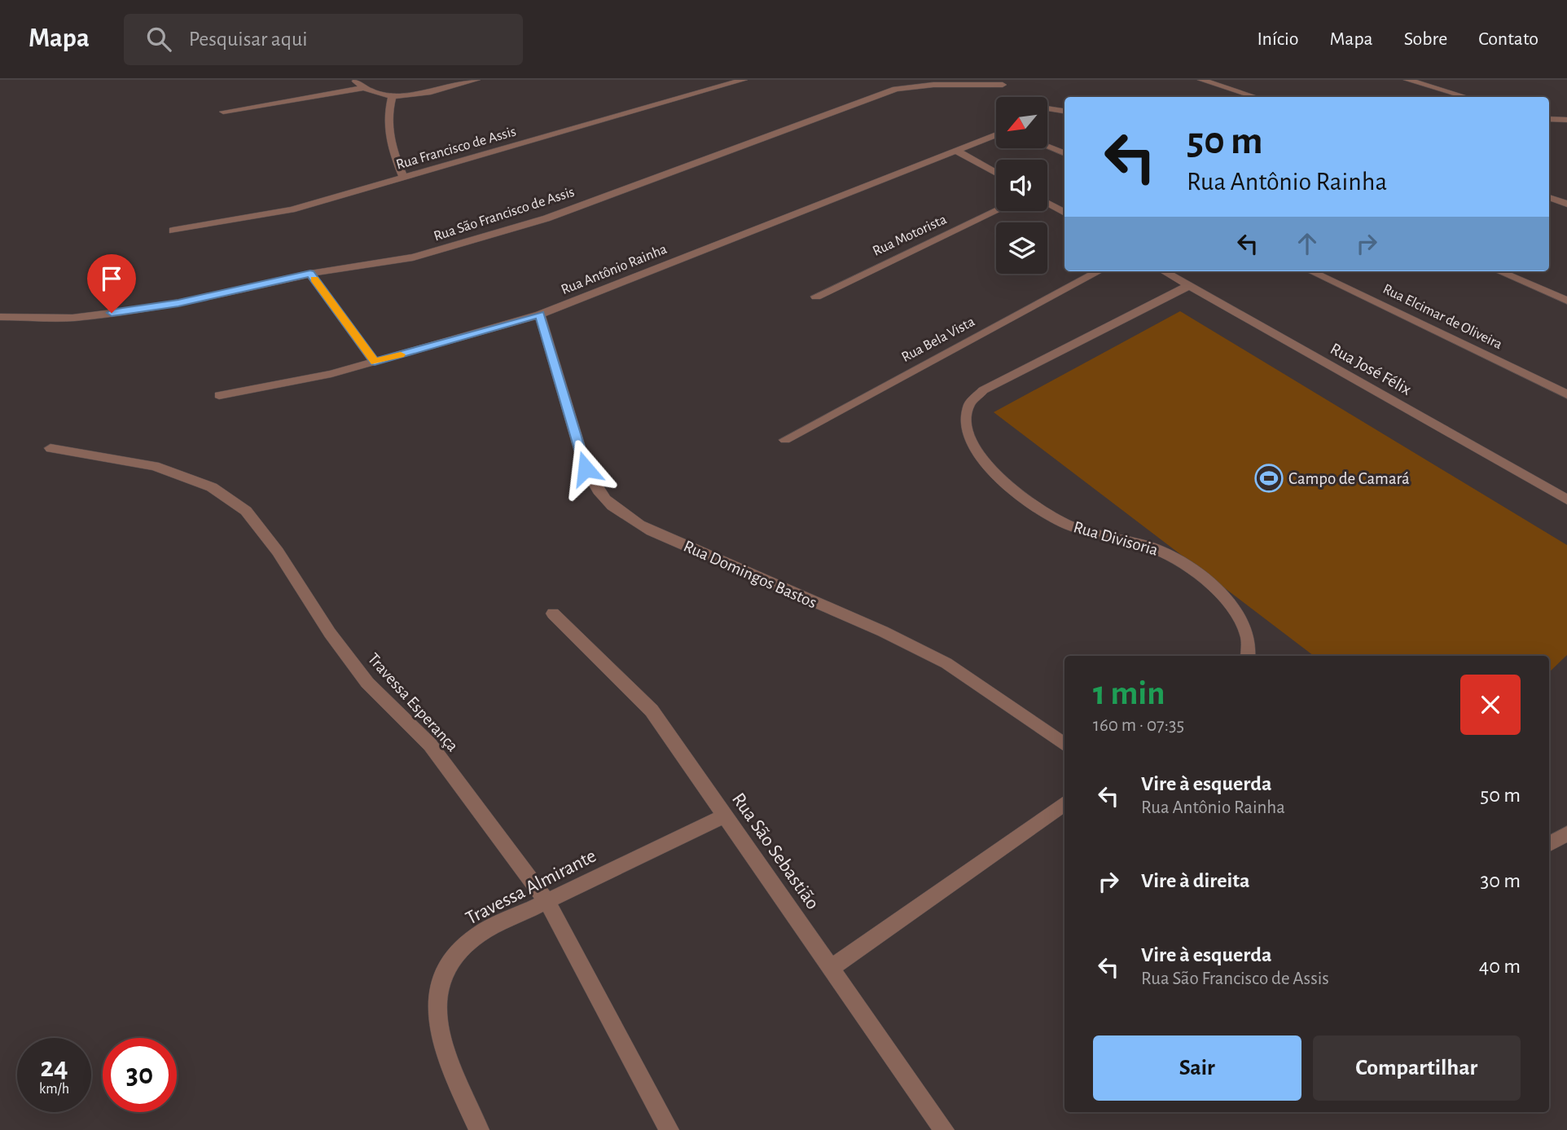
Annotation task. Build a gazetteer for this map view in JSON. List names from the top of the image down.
{
  "streets": {
    "street": [
      "Rua Francisco de Assis",
      "Rua São Francisco de Assis",
      "Rua Motorista",
      "Rua Antônio Rainha",
      "Rua Elcimar de Oliveira",
      "Rua Bela Vista",
      "Rua José Félix",
      "Rua Divisoria",
      "Rua Domingos Bastos",
      "Travessa Esperança",
      "Rua São Sebastião",
      "Travessa Almirante"
    ]
  },
  "crossings": [
    ["Rua Antônio Rainha", "Rua Domingos Bastos"],
    ["Rua José Félix", "Rua Divisoria"],
    ["Travessa Esperança", "Travessa Almirante"],
    ["Rua São Sebastião", "Travessa Almirante"]
  ],
  "places": {
    "sports": ["Campo de Camará"]
  },
  "north": "bottom left",
  "page": {
    "header": "Mapa",
    "search": "Pesquisar aqui",
    "nav": [
      "Início",
      "Mapa",
      "Sobre",
      "Contato"
    ],
    "turn": ["50 m", "Rua Antônio Rainha"],
    "heading": ["1 min", "160 m · 07:35"],
    "list": [
      {
        "name": "Vire à esquerda",
        "note": "Rua Antônio Rainha",
        "value": "50 m"
      },
      {
        "name": "Vire à direita",
        "value": "30 m"
      },
      {
        "name": "Vire à esquerda",
        "note": "Rua São Francisco de Assis",
        "value": "40 m"
      }
    ],
    "buttons": ["Sair", "Compartilhar"],
    "speed": "24 km/h",
    "limit": "30"
  }
}
